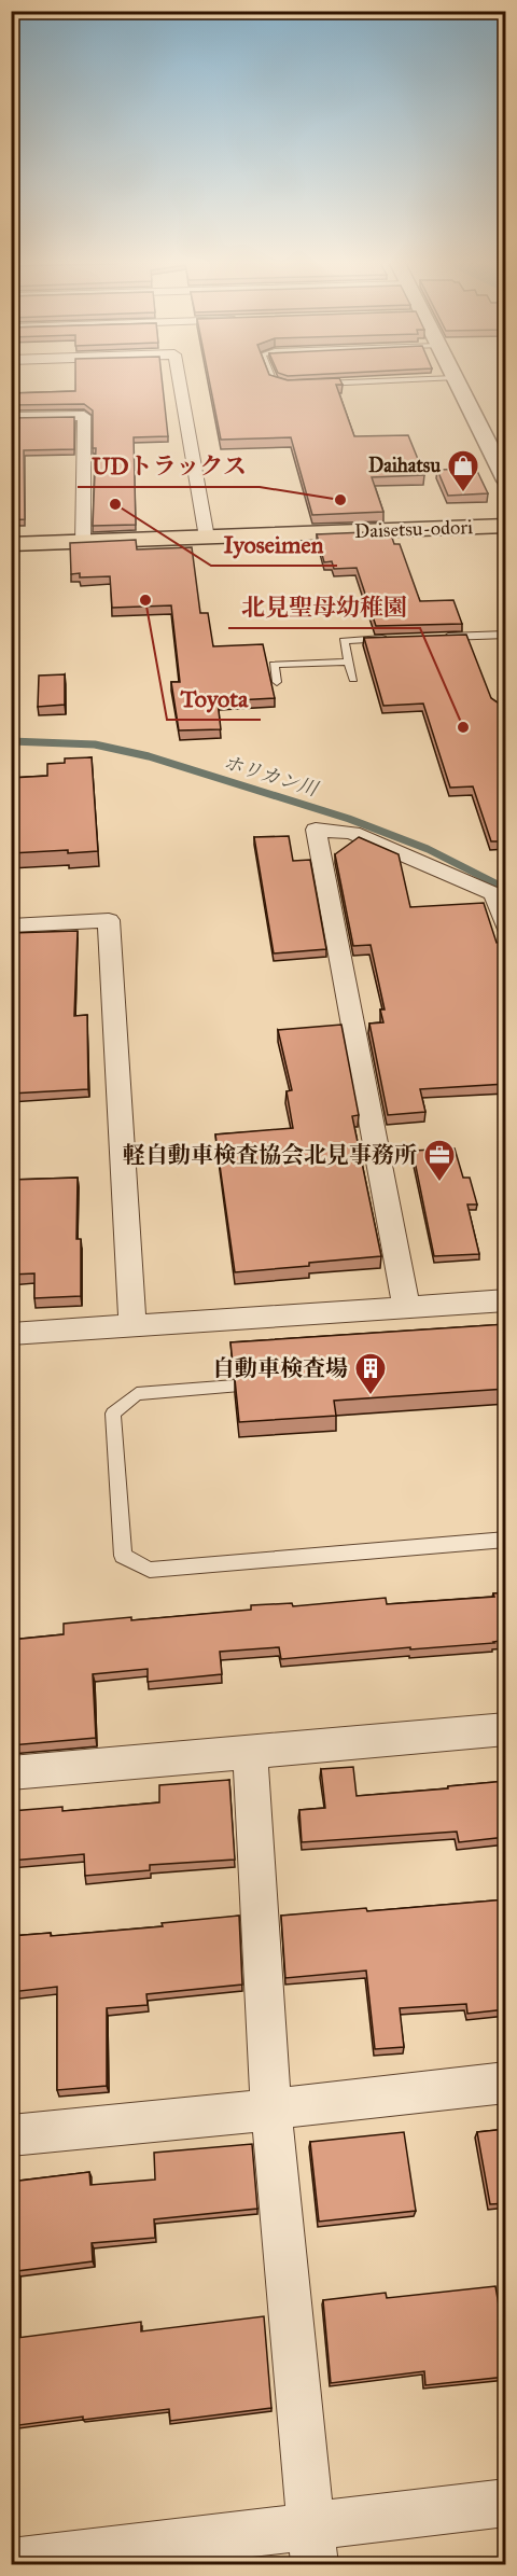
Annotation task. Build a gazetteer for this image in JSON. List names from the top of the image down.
{
  "streets": {
    "highway": ["Daisetsu-odori"]
  },
  "water": ["ホリカン川"],
  "places": {
    "shop": ["Daihatsu"],
    "other": [
      "UDトラックス",
      "Iyoseimen",
      "Toyota",
      "北見聖母幼稚園"
    ],
    "office": ["軽自動車検査協会北見事務所"],
    "building": ["自動車検査場"]
  }
}
